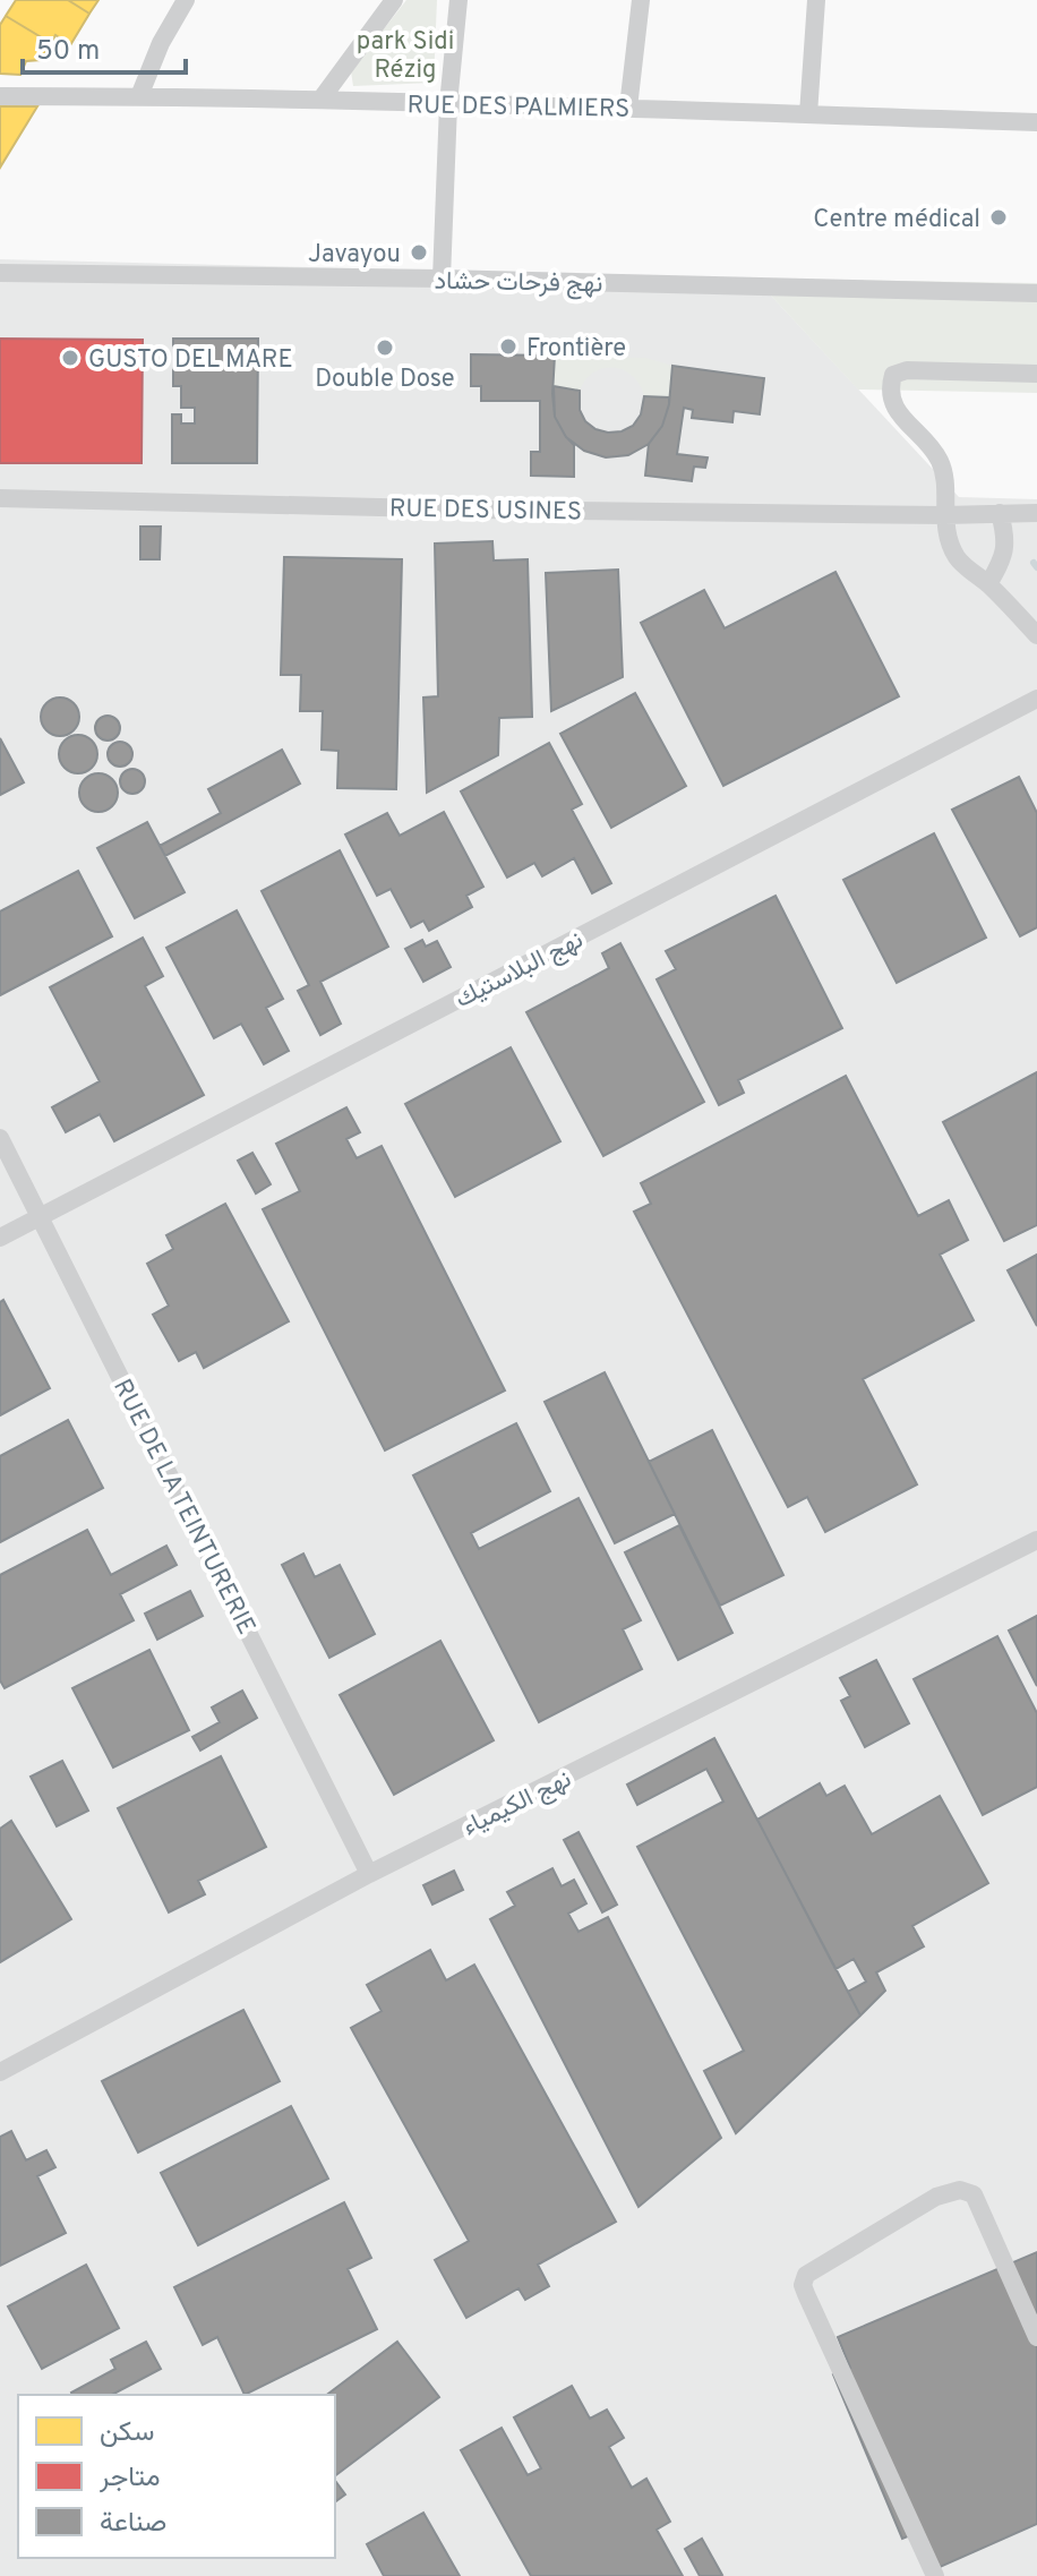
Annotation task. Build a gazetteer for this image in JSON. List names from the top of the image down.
{
  "streets": {
    "street": [
      "RUE DES PALMIERS",
      "نهج فرحات حشاد",
      "RUE DES USINES",
      "نهج البلاستيك",
      "RUE DE LA TEINTURERIE",
      "نهج الكيمياء"
    ]
  },
  "crossings": [
    ["نهج البلاستيك", "RUE DE LA TEINTURERIE"],
    ["RUE DE LA TEINTURERIE", "نهج الكيمياء"]
  ],
  "parks": ["park Sidi Rézig"],
  "places": [
    "Centre médical",
    "Javayou",
    "Frontière",
    "Double Dose",
    "GUSTO DEL MARE"
  ],
  "legend": ["سكن", "متاجر", "صناعة"],
  "scale_bar": "50 m"
}
